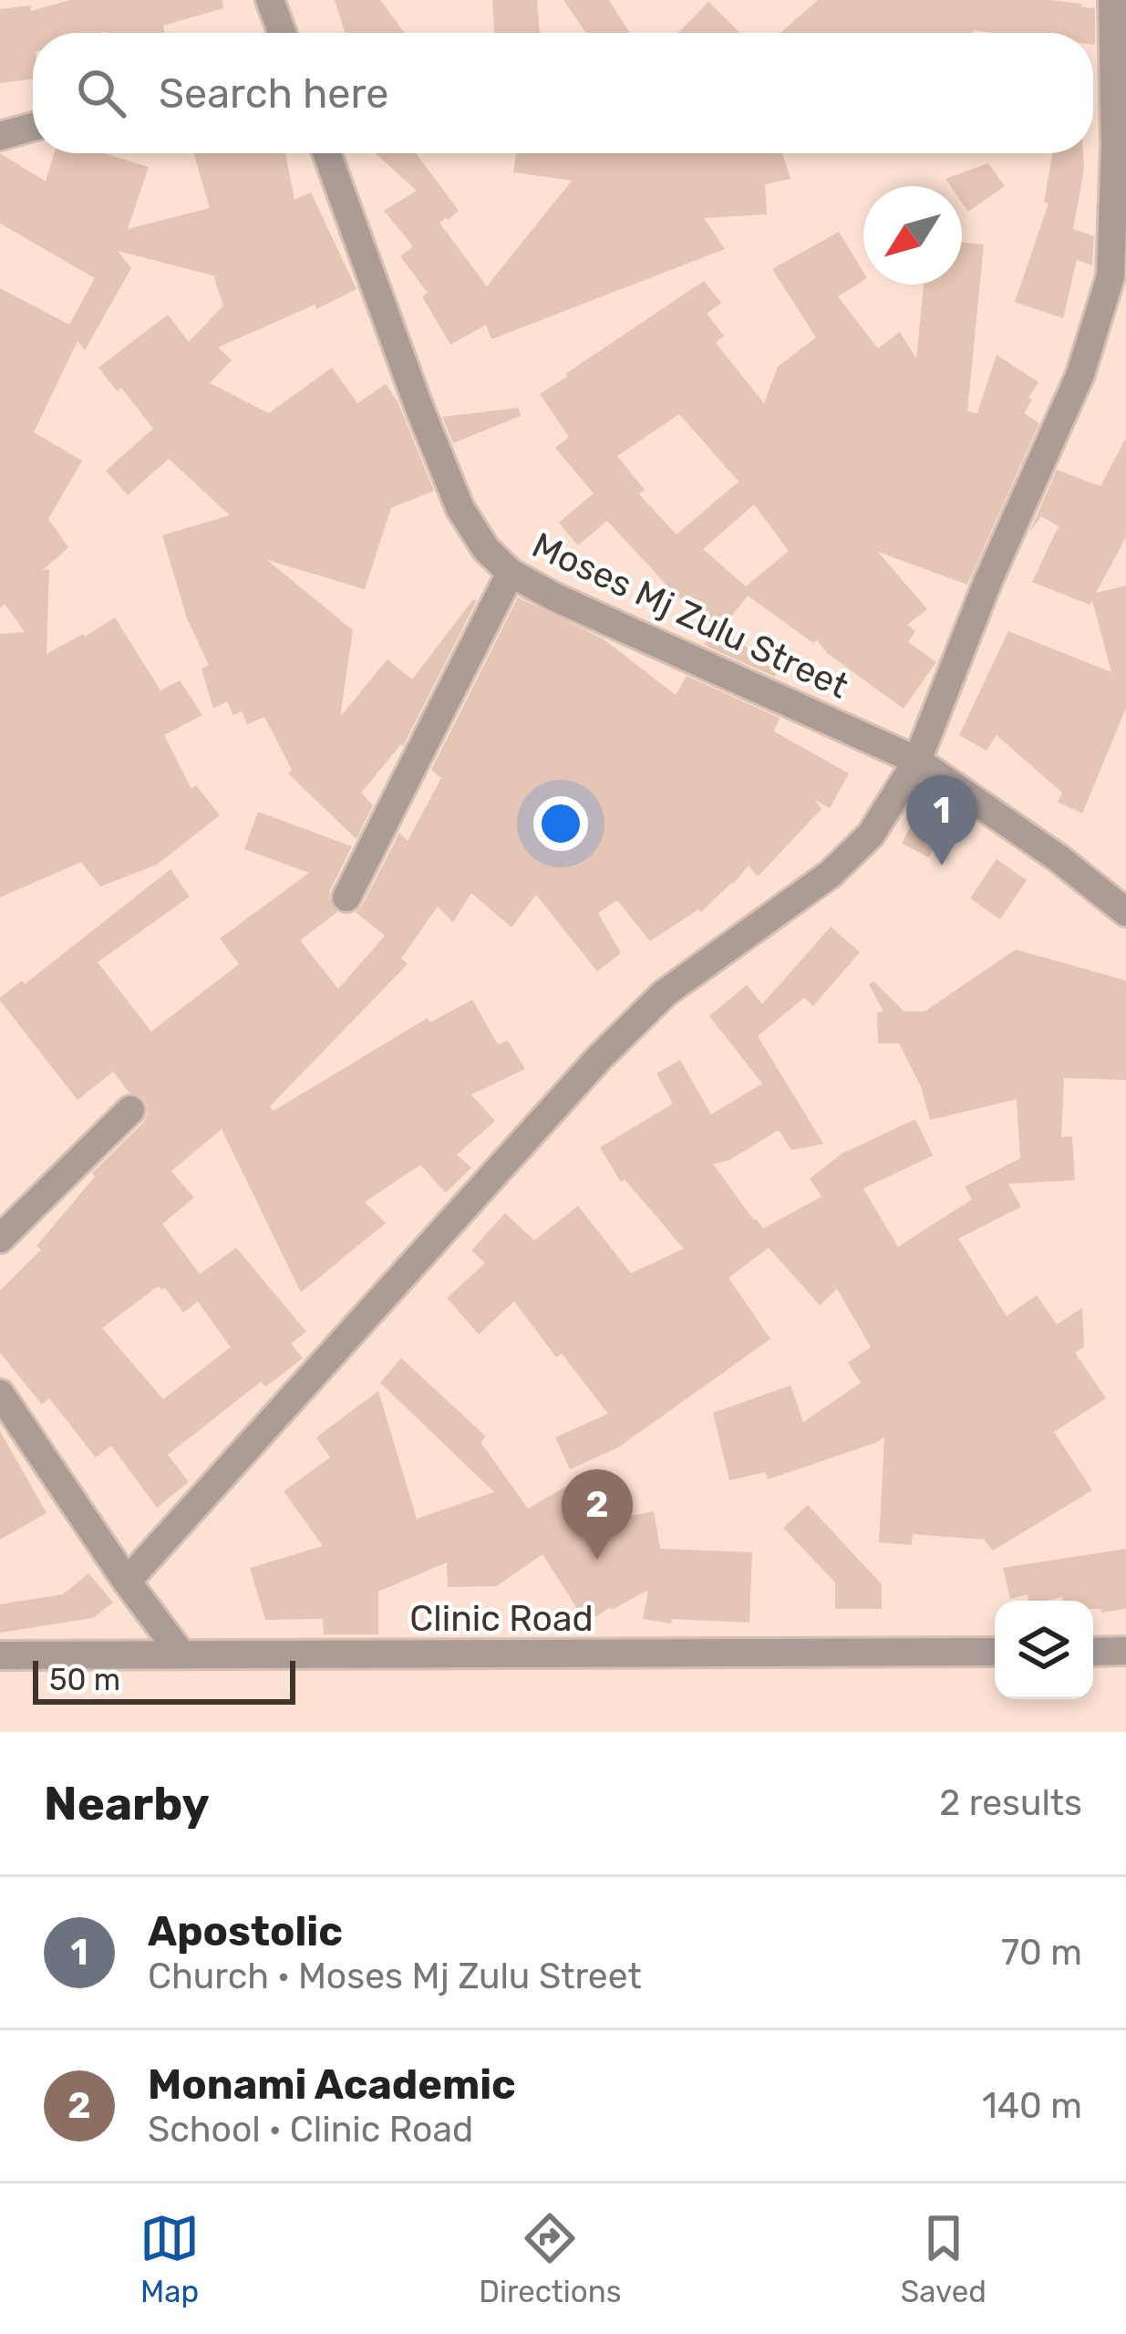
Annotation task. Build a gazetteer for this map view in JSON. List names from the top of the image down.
{
  "streets": {
    "street": ["Moses Mj Zulu Street", "Clinic Road"]
  },
  "scale_bar": "50 m",
  "north": "bottom left",
  "page": {
    "search": "Search here",
    "pins": ["1", "2"],
    "scale": "50 m",
    "heading": ["Nearby", "2 results"],
    "list": [
      {
        "mark": "1",
        "name": "Apostolic",
        "note": "Church · Moses Mj Zulu Street",
        "value": "70 m"
      },
      {
        "mark": "2",
        "name": "Monami Academic",
        "note": "School · Clinic Road",
        "value": "140 m"
      }
    ],
    "nav": ["Map", "Directions", "Saved"]
  }
}
